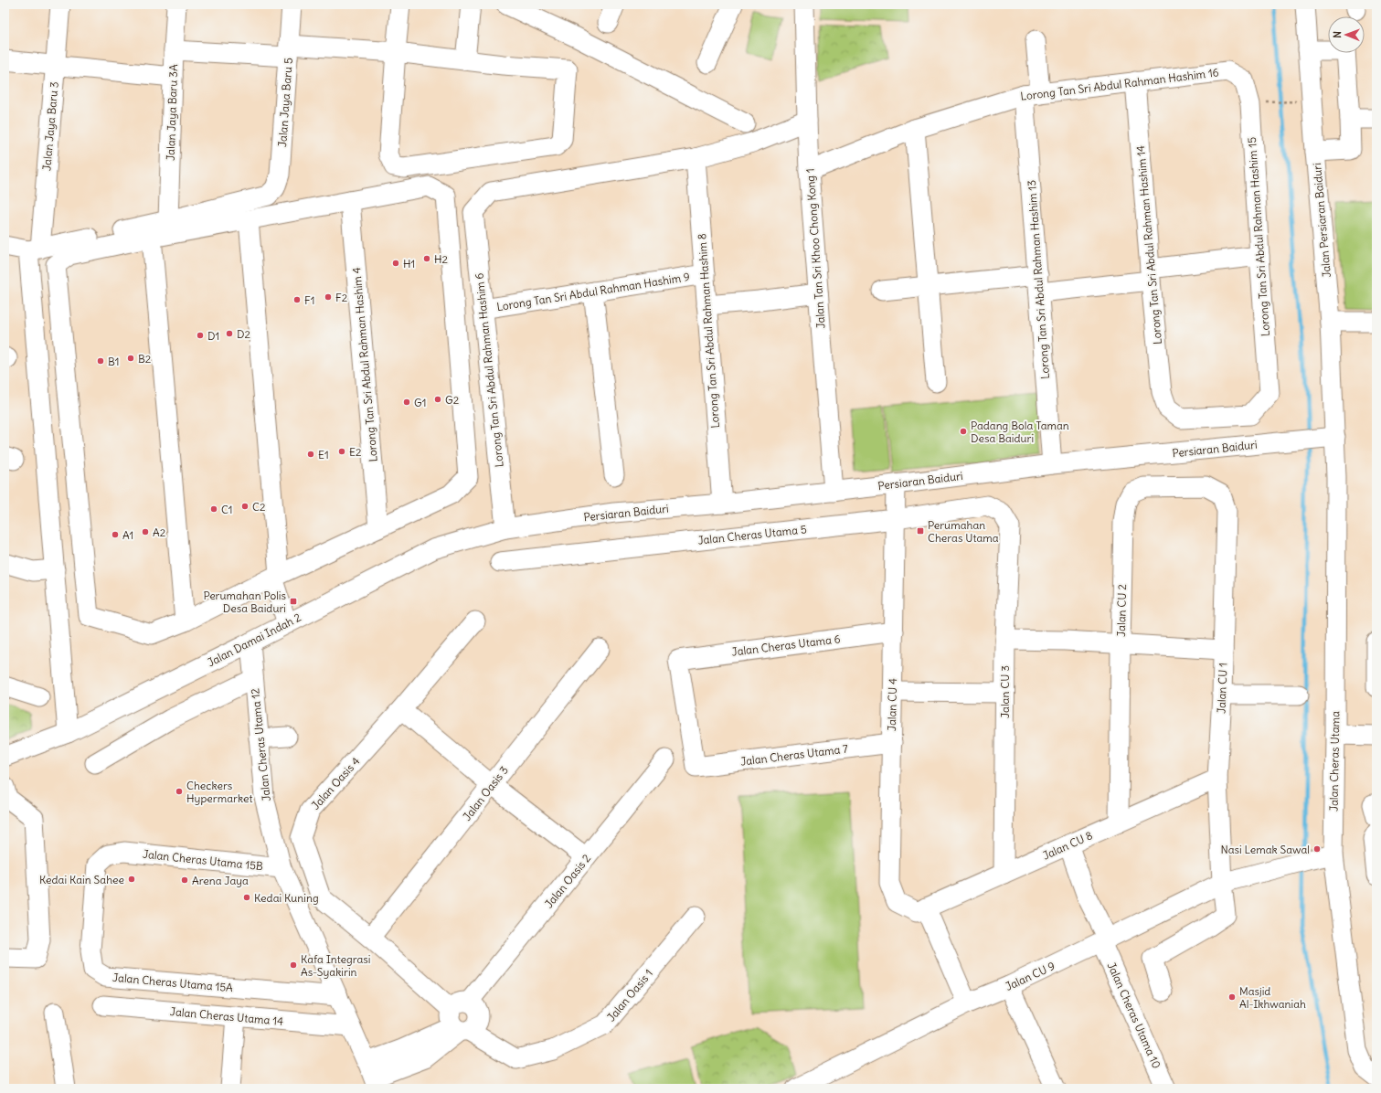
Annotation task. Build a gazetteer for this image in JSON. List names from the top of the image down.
{
  "streets": {
    "street": [
      "Lorong Tan Sri Abdul Rahman Hashim 16",
      "Jalan Jaya Baru 5",
      "Jalan Jaya Baru 3A",
      "Jalan Jaya Baru 3",
      "Jalan Persiaran Baiduri",
      "Lorong Tan Sri Abdul Rahman Hashim 15",
      "Lorong Tan Sri Abdul Rahman Hashim 14",
      "Jalan Tan Sri Khoo Chong Kong 1",
      "Lorong Tan Sri Abdul Rahman Hashim 13",
      "Lorong Tan Sri Abdul Rahman Hashim 9",
      "Lorong Tan Sri Abdul Rahman Hashim 8",
      "Lorong Tan Sri Abdul Rahman Hashim 4",
      "Lorong Tan Sri Abdul Rahman Hashim 6",
      "Persiaran Baiduri",
      "Jalan Cheras Utama 5",
      "Jalan CU 2",
      "Jalan Damai Indah 2",
      "Jalan Cheras Utama 6",
      "Jalan CU 1",
      "Jalan CU 3",
      "Jalan CU 4",
      "Jalan Cheras Utama 12",
      "Jalan Cheras Utama 7",
      "Jalan Cheras Utama",
      "Jalan Oasis 4",
      "Jalan Oasis 3",
      "Jalan CU 8",
      "Jalan Cheras Utama 15B",
      "Jalan Oasis 2",
      "Jalan CU 9",
      "Jalan Cheras Utama 15A",
      "Jalan Oasis 1",
      "Jalan Cheras Utama 10",
      "Jalan Cheras Utama 14"
    ]
  },
  "crossings": [
    ["Lorong Tan Sri Abdul Rahman Hashim 16", "Lorong Tan Sri Abdul Rahman Hashim 15"],
    ["Lorong Tan Sri Abdul Rahman Hashim 16", "Lorong Tan Sri Abdul Rahman Hashim 14"],
    ["Lorong Tan Sri Abdul Rahman Hashim 16", "Jalan Tan Sri Khoo Chong Kong 1"],
    ["Lorong Tan Sri Abdul Rahman Hashim 16", "Lorong Tan Sri Abdul Rahman Hashim 13"],
    ["Jalan Jaya Baru 5", "Jalan Jaya Baru 3A"],
    ["Jalan Jaya Baru 3", "Jalan Damai Indah 2"],
    ["Jalan Persiaran Baiduri", "Persiaran Baiduri"],
    ["Jalan Persiaran Baiduri", "Jalan Cheras Utama"],
    ["Lorong Tan Sri Abdul Rahman Hashim 15", "Lorong Tan Sri Abdul Rahman Hashim 14"],
    ["Jalan Tan Sri Khoo Chong Kong 1", "Persiaran Baiduri"],
    ["Lorong Tan Sri Abdul Rahman Hashim 13", "Persiaran Baiduri"],
    ["Lorong Tan Sri Abdul Rahman Hashim 9", "Lorong Tan Sri Abdul Rahman Hashim 8"],
    ["Lorong Tan Sri Abdul Rahman Hashim 9", "Lorong Tan Sri Abdul Rahman Hashim 6"],
    ["Lorong Tan Sri Abdul Rahman Hashim 8", "Lorong Tan Sri Abdul Rahman Hashim 6"],
    ["Lorong Tan Sri Abdul Rahman Hashim 8", "Persiaran Baiduri"],
    ["Lorong Tan Sri Abdul Rahman Hashim 6", "Persiaran Baiduri"],
    ["Lorong Tan Sri Abdul Rahman Hashim 6", "Jalan Damai Indah 2"],
    ["Persiaran Baiduri", "Jalan Damai Indah 2"],
    ["Persiaran Baiduri", "Jalan CU 4"],
    ["Persiaran Baiduri", "Jalan Cheras Utama"],
    ["Jalan Cheras Utama 5", "Jalan CU 3"],
    ["Jalan Cheras Utama 5", "Jalan CU 4"],
    ["Jalan CU 2", "Jalan CU 1"],
    ["Jalan CU 2", "Jalan CU 8"],
    ["Jalan Damai Indah 2", "Jalan Cheras Utama 12"],
    ["Jalan Cheras Utama 6", "Jalan CU 4"],
    ["Jalan Cheras Utama 6", "Jalan Cheras Utama 7"],
    ["Jalan CU 1", "Jalan CU 8"],
    ["Jalan CU 1", "Jalan CU 9"],
    ["Jalan CU 3", "Jalan CU 8"],
    ["Jalan CU 4", "Jalan Cheras Utama 7"],
    ["Jalan CU 4", "Jalan CU 8"],
    ["Jalan Cheras Utama 12", "Jalan Cheras Utama 15B"],
    ["Jalan Cheras Utama 12", "Jalan Cheras Utama 15A"],
    ["Jalan Cheras Utama 12", "Jalan Cheras Utama 14"],
    ["Jalan Cheras Utama", "Jalan CU 9"],
    ["Jalan Oasis 4", "Jalan Oasis 3"],
    ["Jalan Oasis 4", "Jalan Oasis 2"],
    ["Jalan Oasis 4", "Jalan Oasis 1"],
    ["Jalan CU 8", "Jalan Cheras Utama 10"],
    ["Jalan Cheras Utama 15B", "Jalan Cheras Utama 15A"],
    ["Jalan Oasis 2", "Jalan Oasis 1"],
    ["Jalan CU 9", "Jalan Cheras Utama 10"]
  ],
  "places": {
    "other": [
      "H2",
      "H1",
      "F2",
      "F1",
      "D2",
      "D1",
      "B2",
      "B1",
      "G2",
      "G1",
      "Padang Bola Taman Desa Baiduri",
      "E2",
      "E1",
      "C2",
      "C1",
      "A2",
      "A1",
      "Checkers Hypermarket",
      "Nasi Lemak Sawal",
      "Kedai Kain Sahee",
      "Arena Jaya",
      "Kedai Kuning",
      "Kafa Integrasi As-Syakirin",
      "Masjid Al-Ikhwaniah"
    ],
    "transit": ["Perumahan Cheras Utama", "Perumahan Polis Desa Baiduri"]
  },
  "north": "left"
}
